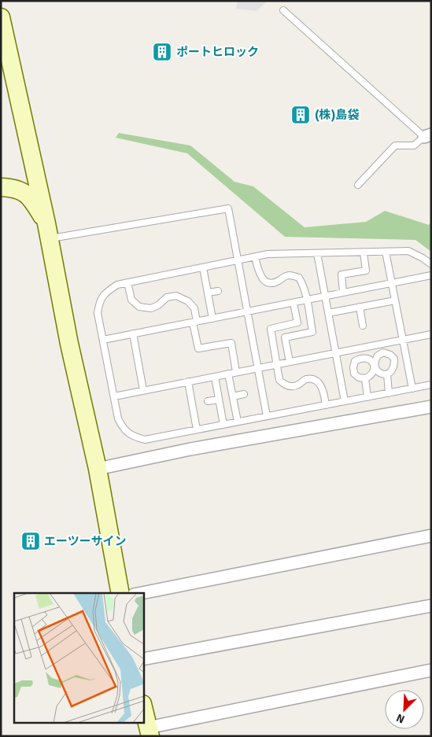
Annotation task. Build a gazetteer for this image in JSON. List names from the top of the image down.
{
  "places": {
    "building": ["ポートヒロック", "(株)島袋", "エーツーサイン"]
  },
  "north": "bottom left"
}
